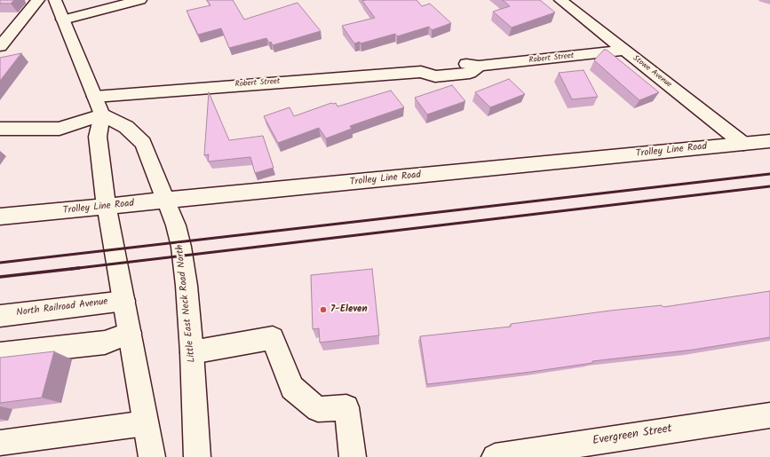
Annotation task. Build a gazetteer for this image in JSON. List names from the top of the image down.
{
  "streets": {
    "main road": [
      "Robert Street",
      "Stowe Avenue",
      "Trolley Line Road",
      "Little East Neck Road North",
      "North Railroad Avenue",
      "Evergreen Street"
    ]
  },
  "crossings": [
    ["Robert Street", "Stowe Avenue"],
    ["Stowe Avenue", "Trolley Line Road"],
    ["Trolley Line Road", "Little East Neck Road North"]
  ],
  "places": ["7-Eleven"]
}
